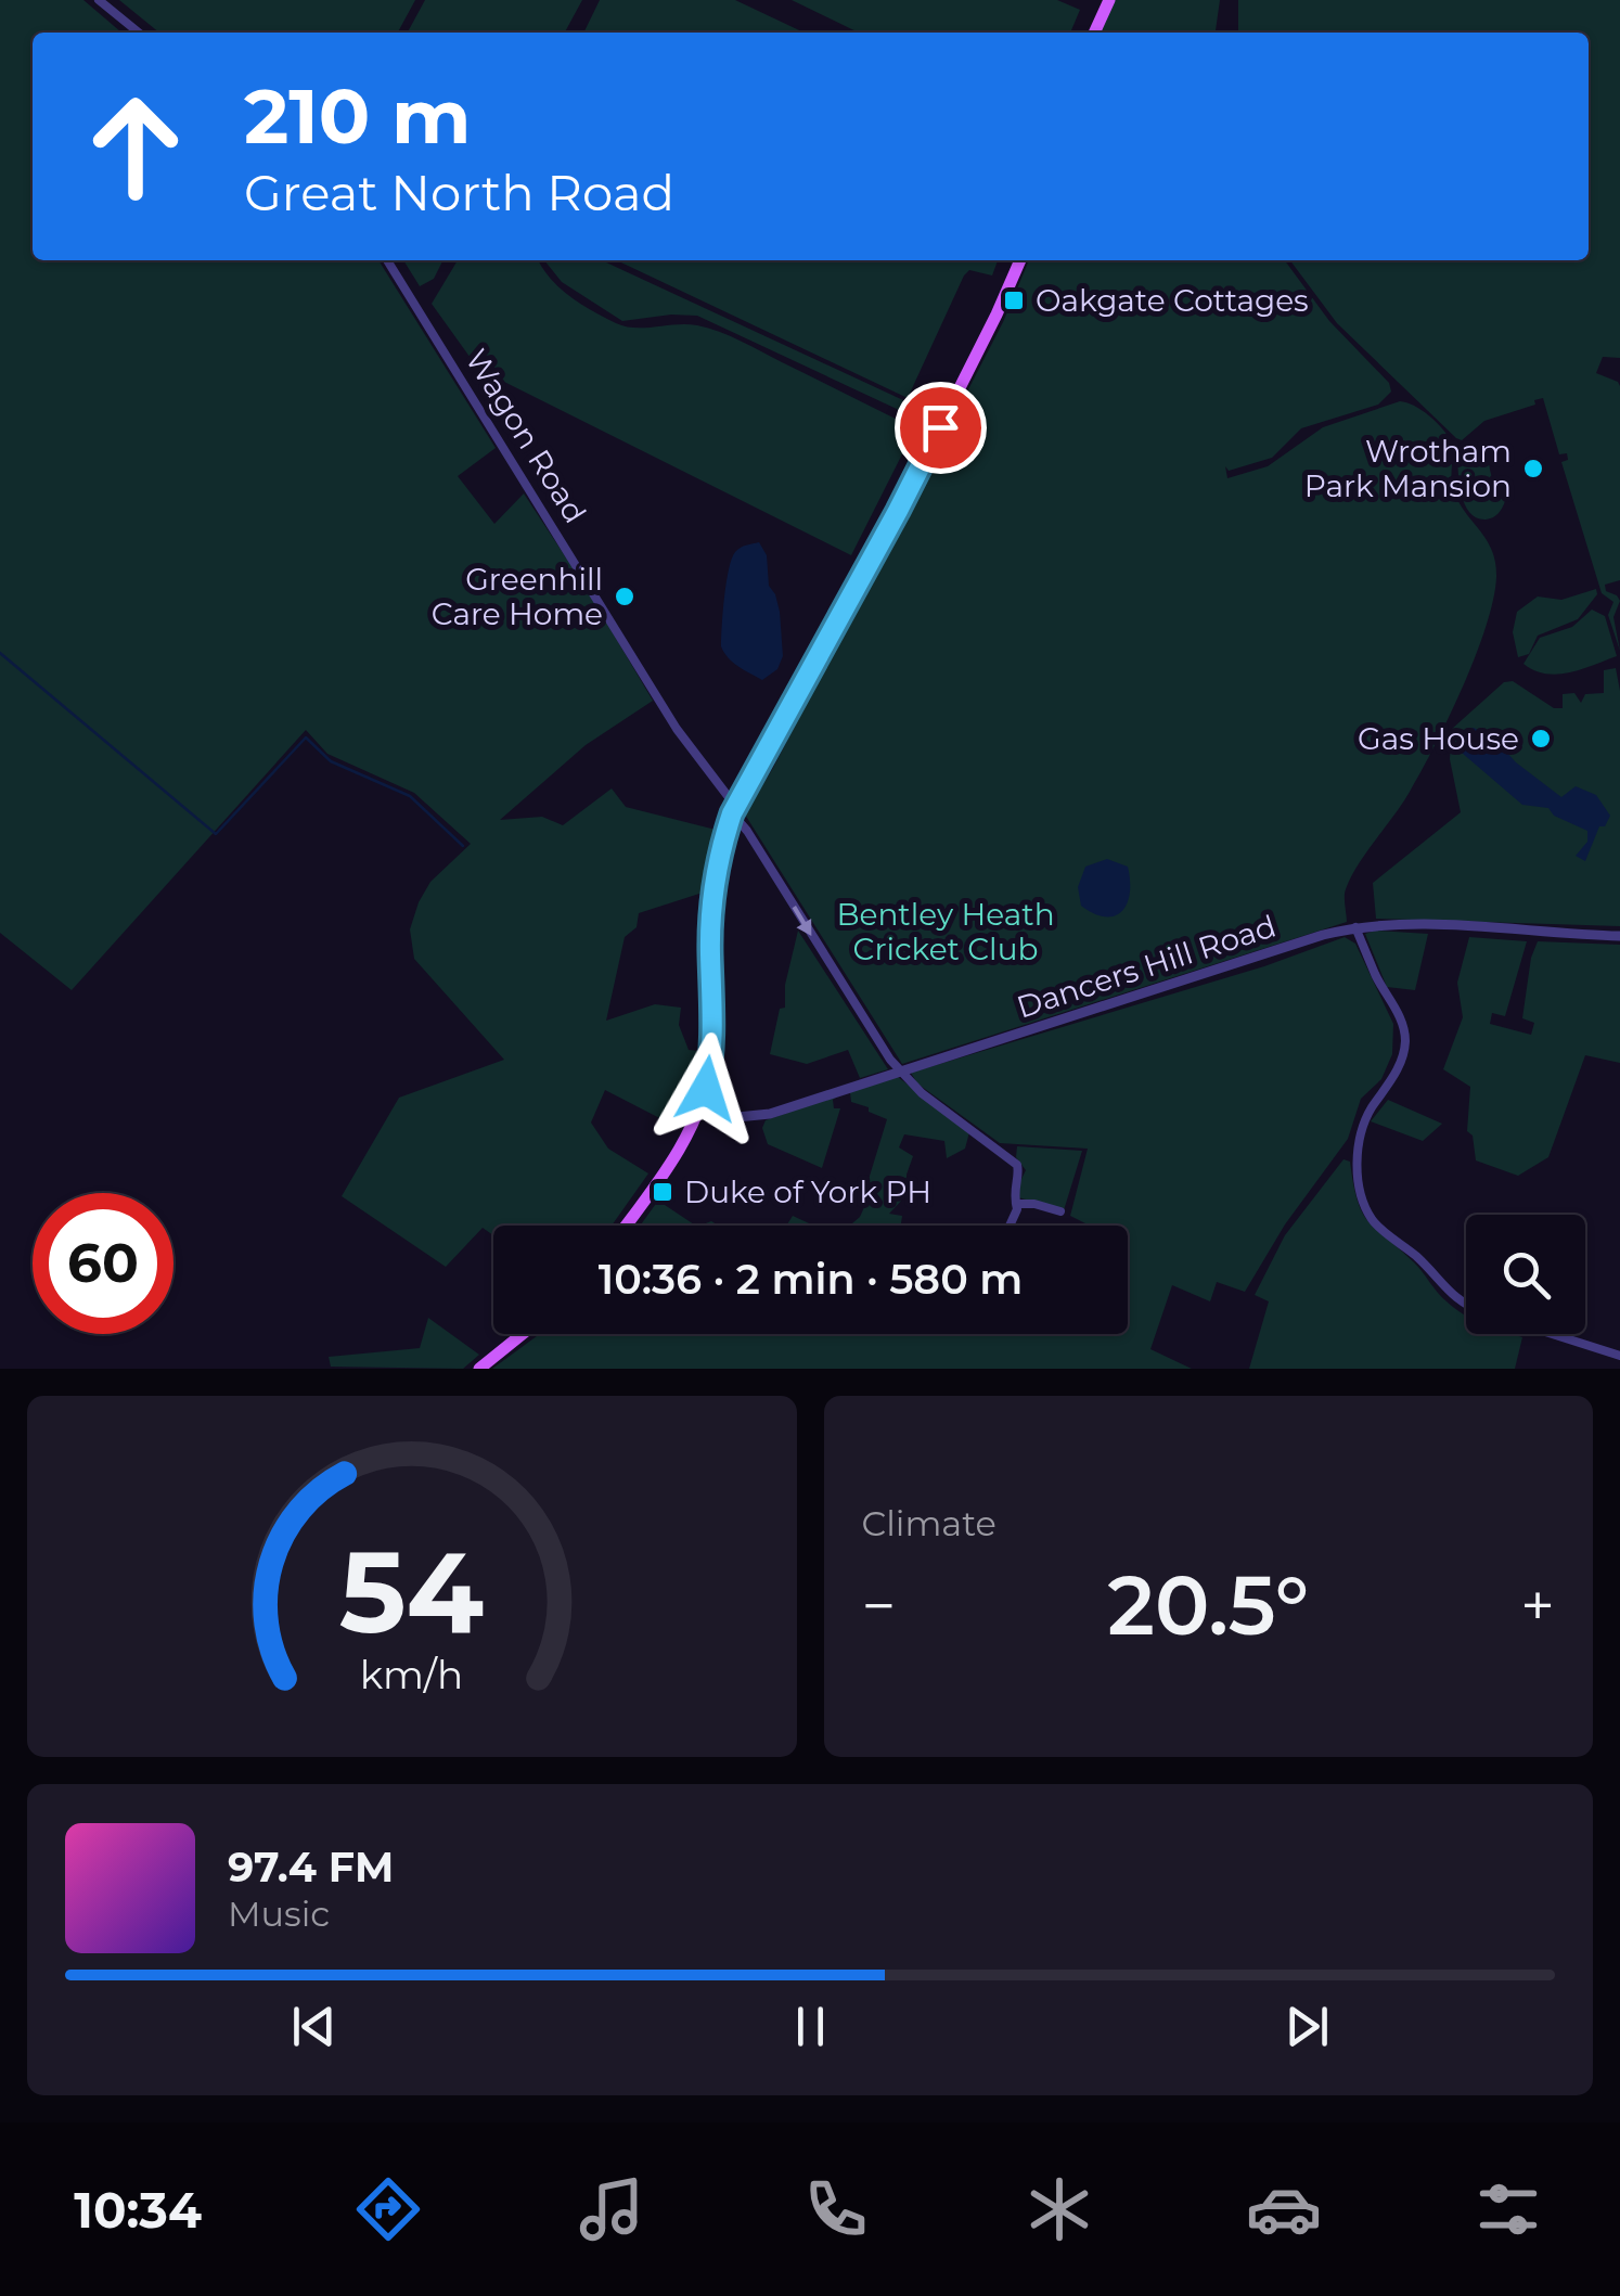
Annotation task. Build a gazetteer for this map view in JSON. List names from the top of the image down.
{
  "streets": {
    "street": ["Wagon Road", "Dancers Hill Road"]
  },
  "crossings": [
    ["Wagon Road", "Dancers Hill Road"]
  ],
  "parks": ["Bentley Heath Cricket Club"],
  "places": {
    "transit": ["Oakgate Cottages", "Duke of York PH"],
    "other": ["Wrotham Park Mansion", "Greenhill Care Home", "Gas House"]
  },
  "page": {
    "turn": ["210 m", "Great North Road"],
    "limit": "60",
    "trip": "10:36 · 2 min · 580 m",
    "tile": "Climate",
    "heat": ["−", "20.5°", "+"],
    "song": ["97.4 FM", "Music"],
    "tabs": "10:34",
    "gauge": ["54", "km/h"]
  }
}
